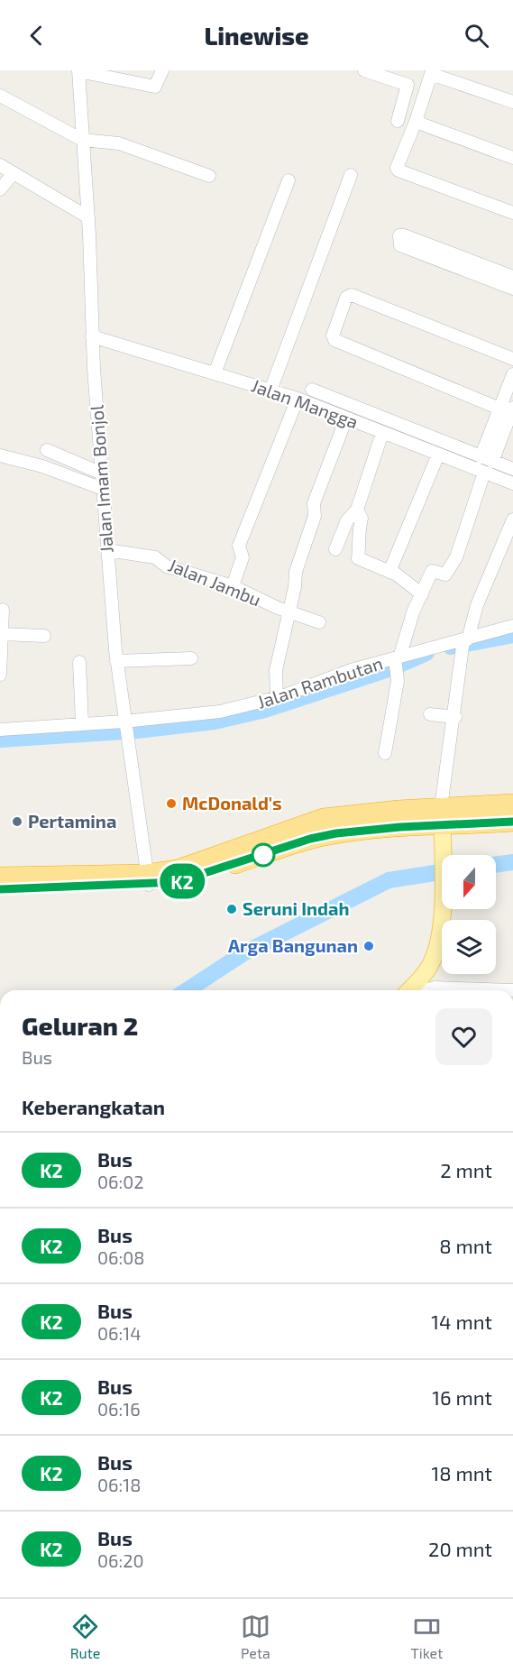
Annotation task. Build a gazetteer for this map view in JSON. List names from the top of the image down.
{
  "streets": {
    "street": [
      "Jalan Mangga",
      "Jalan Imam Bonjol",
      "Jalan Jambu",
      "Jalan Rambutan"
    ]
  },
  "crossings": [
    ["Jalan Mangga", "Jalan Imam Bonjol"],
    ["Jalan Imam Bonjol", "Jalan Jambu"],
    ["Jalan Imam Bonjol", "Jalan Rambutan"]
  ],
  "places": [
    "McDonald's",
    "Pertamina",
    "Seruni Indah",
    "Arga Bangunan"
  ],
  "lines": ["bus line K2"],
  "north": "bottom",
  "page": {
    "header": "Linewise",
    "on_map": "K2",
    "heading": [
      ["Geluran 2", "Bus"],
      "Keberangkatan"
    ],
    "list": [
      {
        "mark": "K2",
        "name": "Bus",
        "note": "06:02",
        "value": "2 mnt"
      },
      {
        "mark": "K2",
        "name": "Bus",
        "note": "06:08",
        "value": "8 mnt"
      },
      {
        "mark": "K2",
        "name": "Bus",
        "note": "06:14",
        "value": "14 mnt"
      },
      {
        "mark": "K2",
        "name": "Bus",
        "note": "06:16",
        "value": "16 mnt"
      },
      {
        "mark": "K2",
        "name": "Bus",
        "note": "06:18",
        "value": "18 mnt"
      },
      {
        "mark": "K2",
        "name": "Bus",
        "note": "06:20",
        "value": "20 mnt"
      }
    ],
    "tabs": ["Rute", "Peta", "Tiket"]
  }
}
